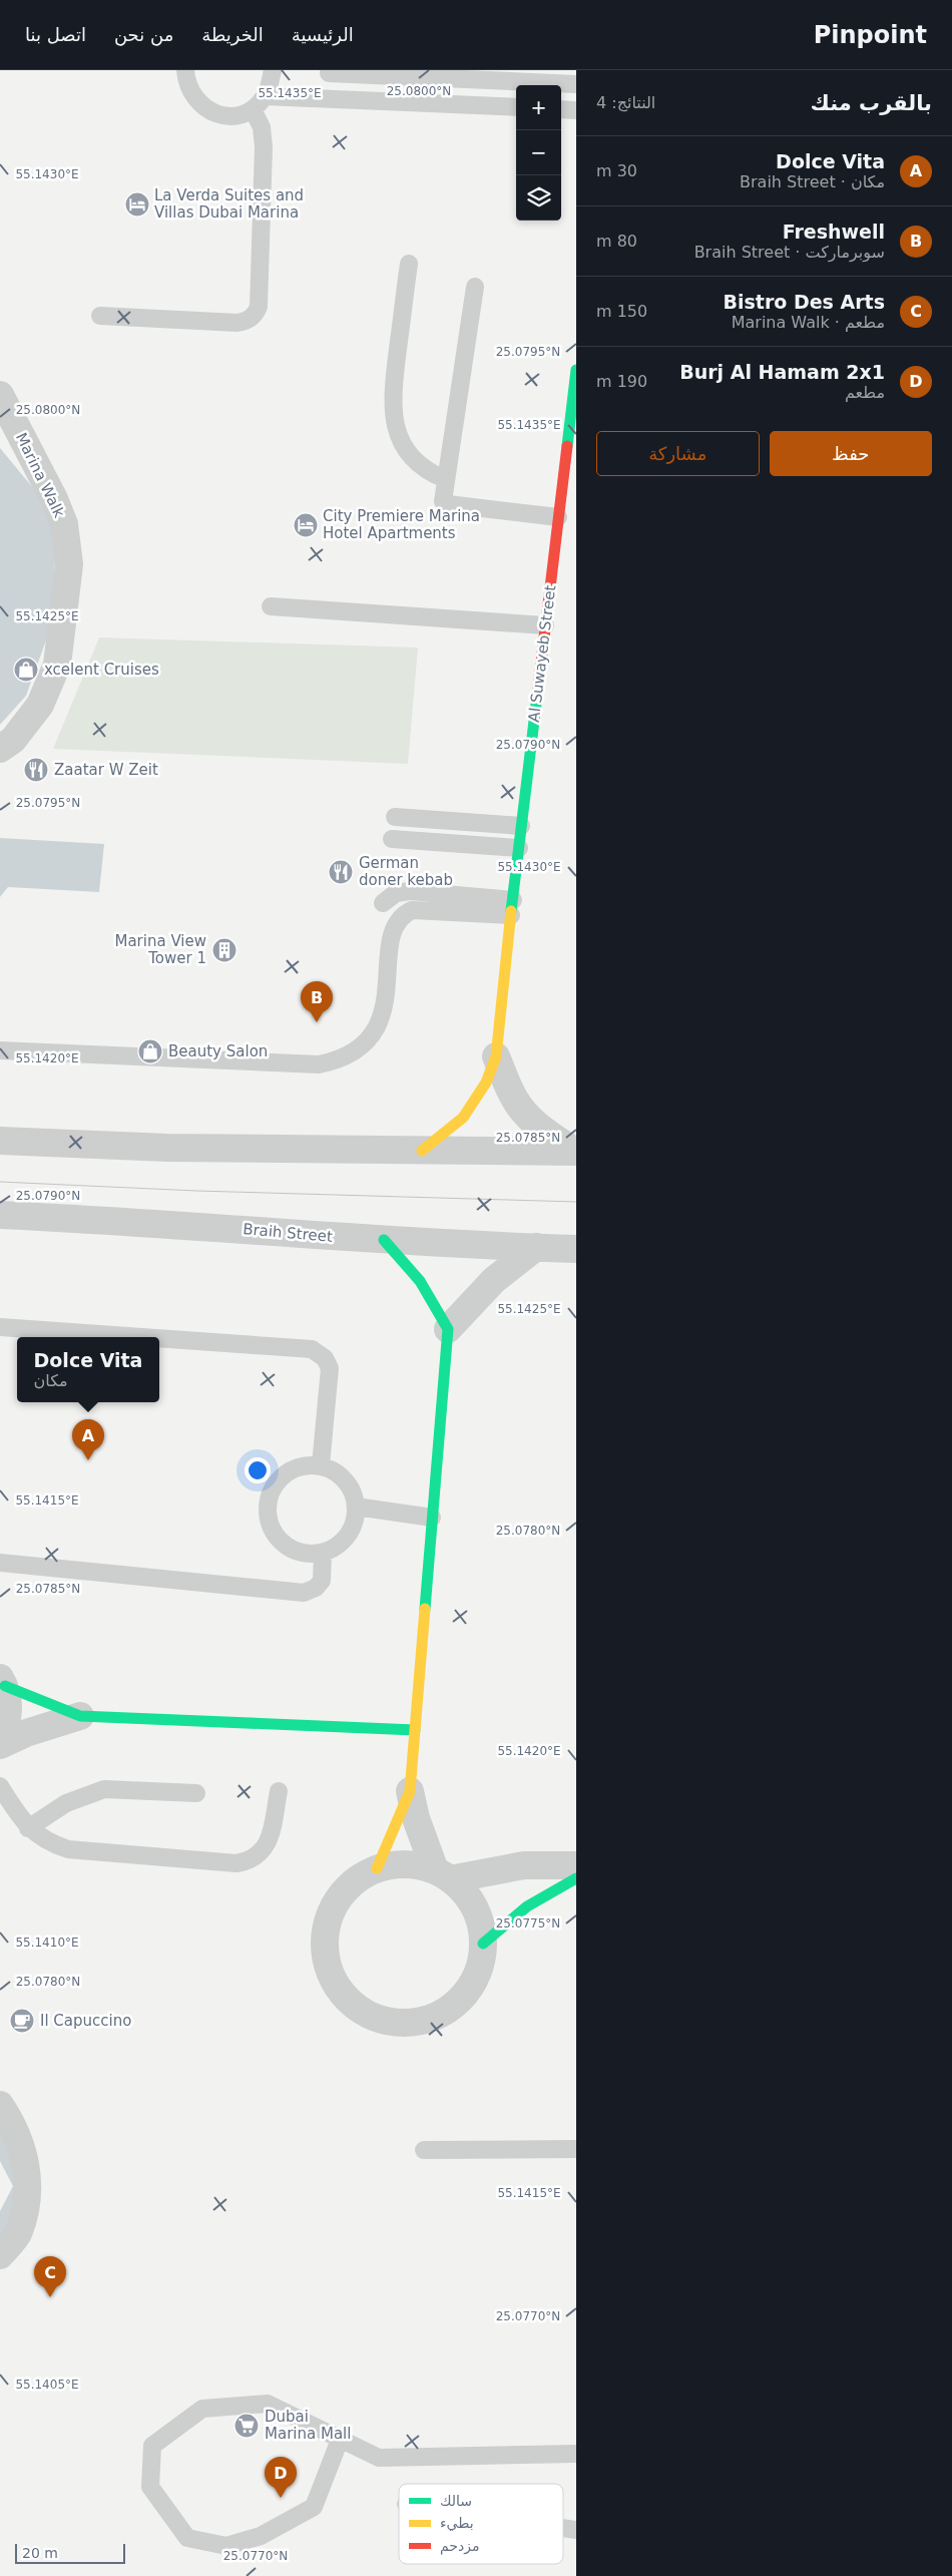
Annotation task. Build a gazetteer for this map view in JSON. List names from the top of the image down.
{
  "streets": {
    "street": ["Marina Walk", "Al Suwayeb Street", "Braih Street"]
  },
  "places": {
    "hotel": ["La Verda Suites and Villas Dubai Marina", "City Premiere Marina Hotel Apartments"],
    "shop": ["xcelent Cruises", "Beauty Salon"],
    "restaurant": ["Zaatar W Zeit", "German doner kebab"],
    "building": ["Marina View Tower 1"],
    "cafe": ["Il Capuccino"],
    "supermarket": ["Dubai Marina Mall"]
  },
  "legend": ["سالك", "بطيء", "مزدحم"],
  "scale_bar": "20 m",
  "page": {
    "header": "Pinpoint",
    "nav": [
      "الرئيسية",
      "الخريطة",
      "من نحن",
      "اتصل بنا"
    ],
    "heading": ["بالقرب منك", "النتائج: 4"],
    "map_buttons": ["+", "−"],
    "list": [
      {
        "mark": "A",
        "name": "Dolce Vita",
        "note": "مكان · Braih Street",
        "value": "30 m"
      },
      {
        "mark": "B",
        "name": "Freshwell",
        "note": "سوبرماركت · Braih Street",
        "value": "80 m"
      },
      {
        "mark": "C",
        "name": "Bistro Des Arts",
        "note": "مطعم · Marina Walk",
        "value": "150 m"
      },
      {
        "mark": "D",
        "name": "Burj Al Hamam 2x1",
        "note": "مطعم",
        "value": "190 m"
      }
    ],
    "buttons": ["حفظ", "مشاركة"],
    "pins": [
      "B",
      "A",
      "C",
      "D"
    ],
    "popup": ["Dolce Vita", "مكان"],
    "scale": "20 m"
  },
  "coordinates": [
    "25.0800°N",
    "55.1435°E",
    "55.1430°E",
    "25.0795°N",
    "55.1425°E",
    "25.0790°N",
    "55.1420°E",
    "25.0785°N",
    "55.1415°E",
    "25.0780°N",
    "25.0775°N",
    "55.1410°E",
    "25.0770°N",
    "55.1405°E"
  ]
}
